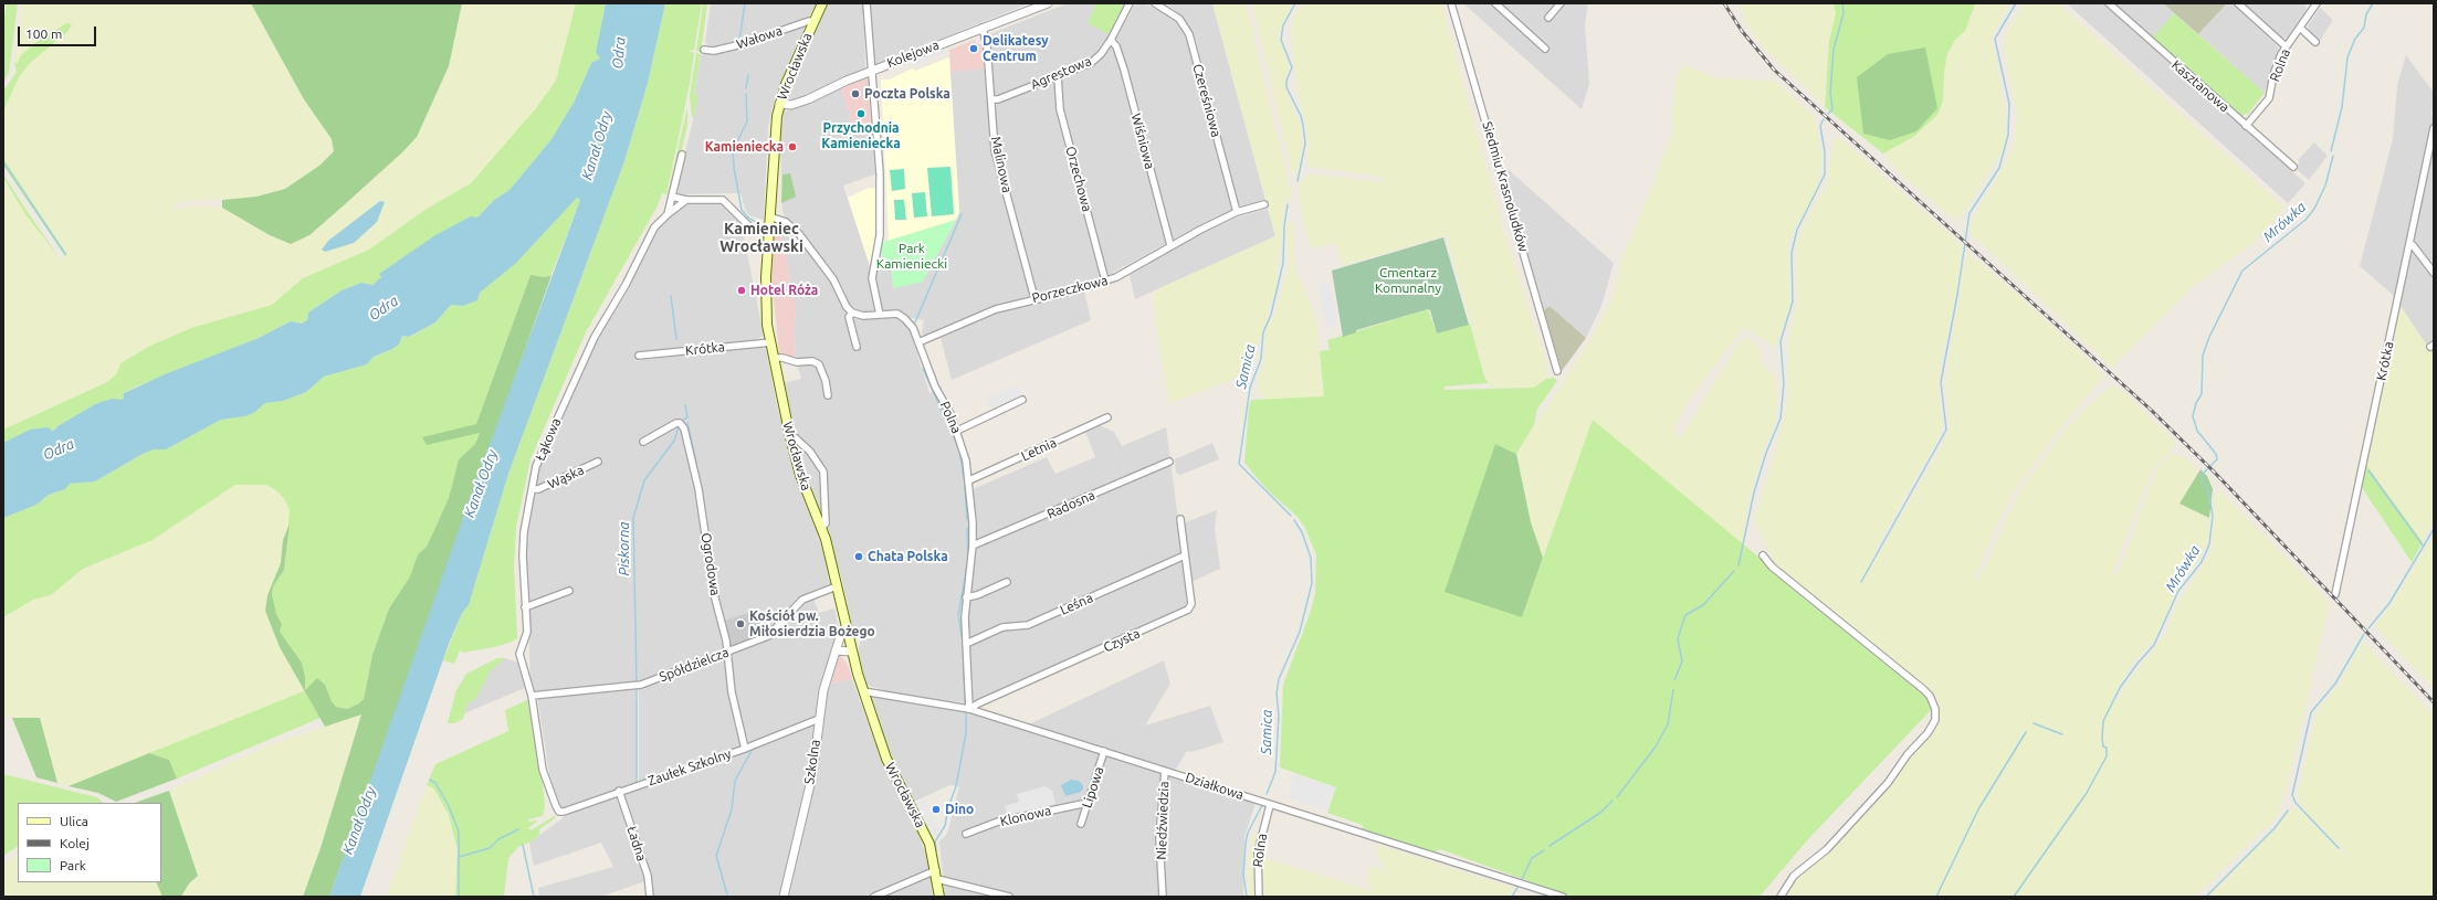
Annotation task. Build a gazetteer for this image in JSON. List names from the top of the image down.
{
  "streets": {
    "main road": ["Wrocławska"],
    "street": [
      "Wałowa",
      "Kolejowa",
      "Rolna",
      "Agrestowa",
      "Kasztanowa",
      "Czereśniowa",
      "Wiśniowa",
      "Malinowa",
      "Orzechowa",
      "Siedmiu Krasnoludków",
      "Porzeczkowa",
      "Krótka",
      "Polna",
      "Łąkowa",
      "Letnia",
      "Wąska",
      "Radosna",
      "Ogrodowa",
      "Leśna",
      "Czysta",
      "Spółdzielcza",
      "Szkolna",
      "Zaułek Szkolny",
      "Działkowa",
      "Lipowa",
      "Klonowa",
      "Niedźwiedzia",
      "Ładna"
    ]
  },
  "crossings": [
    ["Wałowa", "Wrocławska"],
    ["Kolejowa", "Wrocławska"],
    ["Kolejowa", "Malinowa"],
    ["Rolna", "Kasztanowa"],
    ["Rolna", "Działkowa"],
    ["Wrocławska", "Krótka"],
    ["Wrocławska", "Spółdzielcza"],
    ["Wrocławska", "Szkolna"],
    ["Wrocławska", "Działkowa"],
    ["Agrestowa", "Wiśniowa"],
    ["Agrestowa", "Malinowa"],
    ["Agrestowa", "Orzechowa"],
    ["Czereśniowa", "Porzeczkowa"],
    ["Wiśniowa", "Porzeczkowa"],
    ["Malinowa", "Porzeczkowa"],
    ["Orzechowa", "Porzeczkowa"],
    ["Porzeczkowa", "Polna"],
    ["Polna", "Letnia"],
    ["Polna", "Radosna"],
    ["Polna", "Leśna"],
    ["Polna", "Czysta"],
    ["Polna", "Działkowa"],
    ["Łąkowa", "Wąska"],
    ["Łąkowa", "Spółdzielcza"],
    ["Łąkowa", "Zaułek Szkolny"],
    ["Ogrodowa", "Spółdzielcza"],
    ["Ogrodowa", "Zaułek Szkolny"],
    ["Leśna", "Czysta"],
    ["Czysta", "Działkowa"],
    ["Szkolna", "Zaułek Szkolny"],
    ["Zaułek Szkolny", "Ładna"],
    ["Działkowa", "Lipowa"],
    ["Działkowa", "Niedźwiedzia"],
    ["Lipowa", "Klonowa"]
  ],
  "districts": ["Kamieniec Wrocławski"],
  "water": [
    "Odra",
    "Kanał Odry",
    "Mrówka",
    "Samica",
    "Piskorna"
  ],
  "parks": ["Park Kamieniecki", "Cmentarz Komunalny"],
  "places": [
    "Delikatesy Centrum",
    "Poczta Polska",
    "Przychodnia Kamieniecka",
    "Kamieniecka",
    "Hotel Róża",
    "Chata Polska",
    "Kościół pw. Miłosierdzia Bożego",
    "Dino"
  ],
  "legend": ["Ulica", "Kolej", "Park"],
  "scale_bar": "100 m"
}
